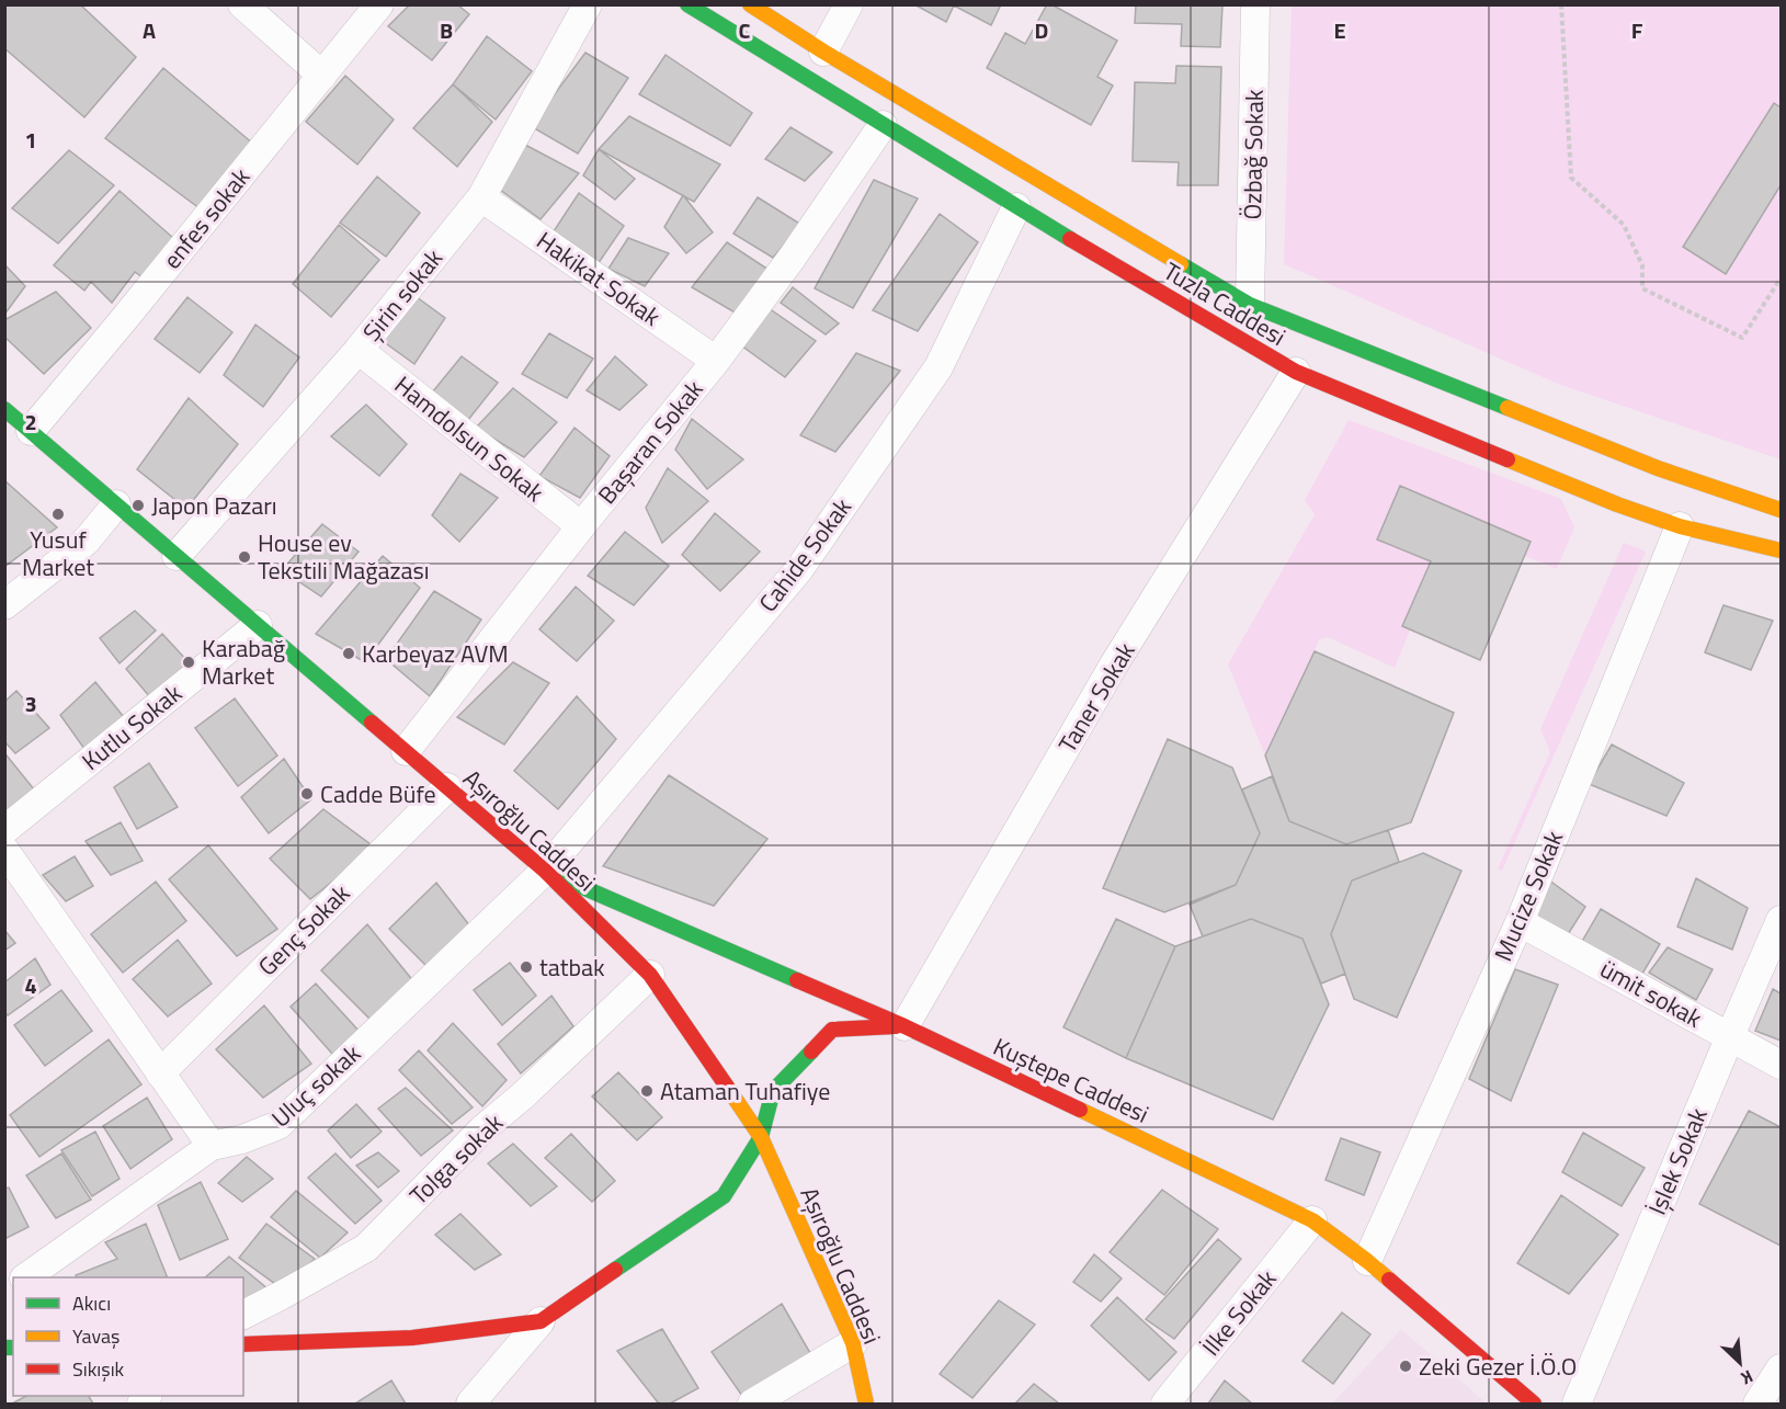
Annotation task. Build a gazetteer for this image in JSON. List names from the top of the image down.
{
  "streets": {
    "street": [
      "Özbağ Sokak",
      "enfes sokak",
      "Hakikat Sokak",
      "Şirin sokak",
      "Tuzla Caddesi",
      "Hamdolsun Sokak",
      "Başaran Sokak",
      "Cahide Sokak",
      "Taner Sokak",
      "Kutlu Sokak",
      "Aşıroğlu Caddesi",
      "Mucize Sokak",
      "Genç Sokak",
      "ümit sokak",
      "Kuştepe Caddesi",
      "Uluç sokak",
      "Tolga sokak",
      "İşlek Sokak",
      "İlke Sokak"
    ]
  },
  "crossings": [
    ["Özbağ Sokak", "Tuzla Caddesi"],
    ["enfes sokak", "Aşıroğlu Caddesi"],
    ["Hakikat Sokak", "Şirin sokak"],
    ["Hakikat Sokak", "Başaran Sokak"],
    ["Şirin sokak", "Hamdolsun Sokak"],
    ["Şirin sokak", "Aşıroğlu Caddesi"],
    ["Tuzla Caddesi", "Başaran Sokak"],
    ["Tuzla Caddesi", "Cahide Sokak"],
    ["Tuzla Caddesi", "Taner Sokak"],
    ["Tuzla Caddesi", "Mucize Sokak"],
    ["Hamdolsun Sokak", "Başaran Sokak"],
    ["Başaran Sokak", "Aşıroğlu Caddesi"],
    ["Cahide Sokak", "Aşıroğlu Caddesi"],
    ["Cahide Sokak", "Kuştepe Caddesi"],
    ["Cahide Sokak", "Uluç sokak"],
    ["Taner Sokak", "Kuştepe Caddesi"],
    ["Kutlu Sokak", "Aşıroğlu Caddesi"],
    ["Aşıroğlu Caddesi", "Genç Sokak"],
    ["Aşıroğlu Caddesi", "Kuştepe Caddesi"],
    ["Aşıroğlu Caddesi", "Uluç sokak"],
    ["Aşıroğlu Caddesi", "Tolga sokak"],
    ["Mucize Sokak", "ümit sokak"],
    ["Mucize Sokak", "Kuştepe Caddesi"],
    ["ümit sokak", "İşlek Sokak"],
    ["Kuştepe Caddesi", "Uluç sokak"],
    ["Kuştepe Caddesi", "İlke Sokak"]
  ],
  "places": [
    "Japon Pazarı",
    "Yusuf Market",
    "House ev Tekstili Mağazası",
    "Karbeyaz AVM",
    "Karabağ Market",
    "Cadde Büfe",
    "tatbak",
    "Ataman Tuhafiye",
    "Zeki Gezer İ.Ö.O"
  ],
  "legend": ["Akıcı", "Yavaş", "Sıkışık"],
  "north": "bottom right",
  "grid": {
    "columns": [
      "A",
      "B",
      "C",
      "D",
      "E",
      "F"
    ],
    "rows": [
      "1",
      "2",
      "3",
      "4"
    ]
  }
}
